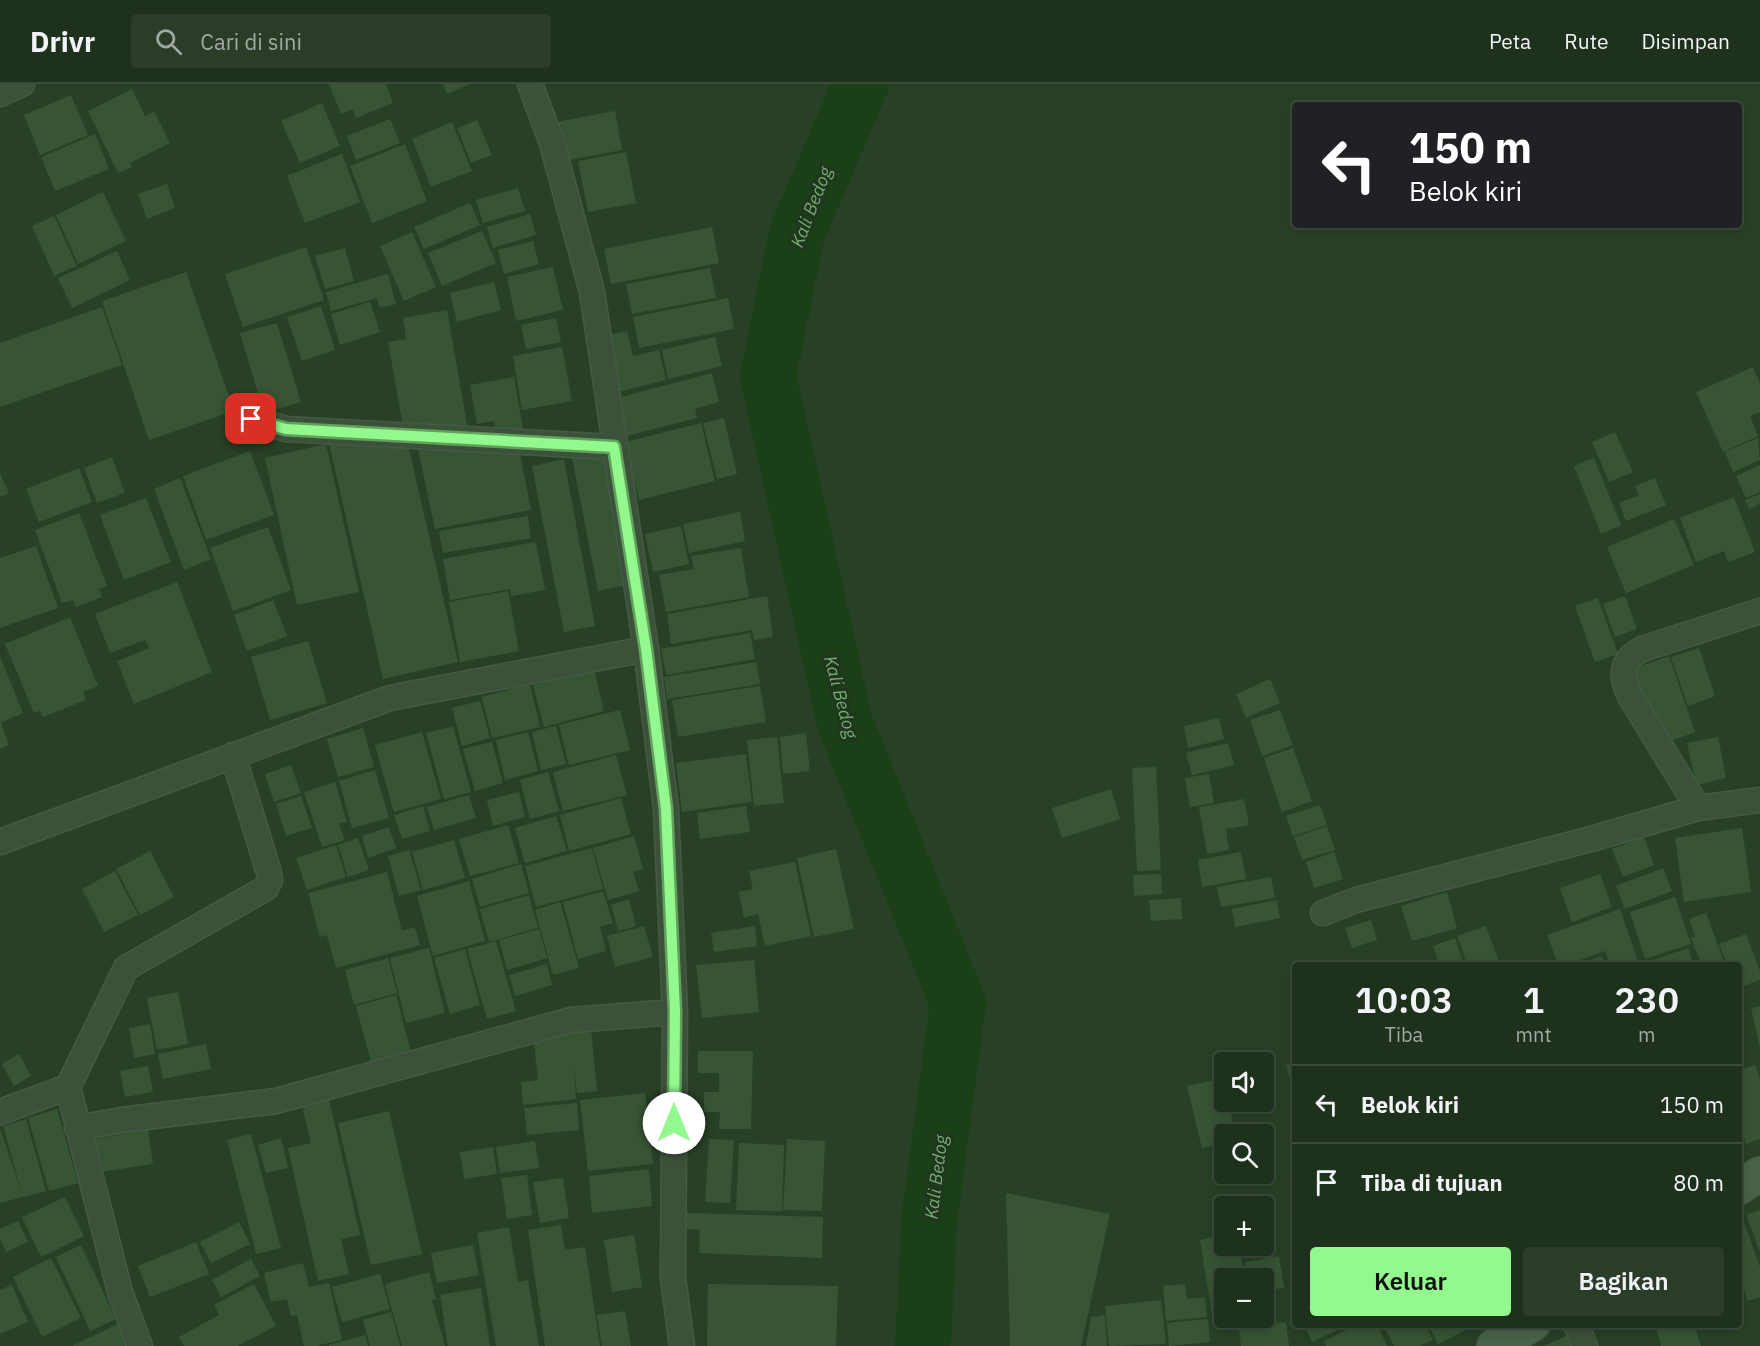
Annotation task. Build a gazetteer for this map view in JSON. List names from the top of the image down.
{
  "water": ["Kali Bedog"],
  "page": {
    "header": "Drivr",
    "search": "Cari di sini",
    "nav": ["Peta", "Rute", "Disimpan"],
    "turn": ["150 m", "Belok kiri"],
    "eta": [
      "10:03",
      "Tiba",
      "1",
      "mnt",
      "230",
      "m"
    ],
    "map_buttons": ["+", "−"],
    "list": [
      {
        "name": "Belok kiri",
        "value": "150 m"
      },
      {
        "name": "Tiba di tujuan",
        "value": "80 m"
      }
    ],
    "buttons": ["Keluar", "Bagikan"]
  }
}
